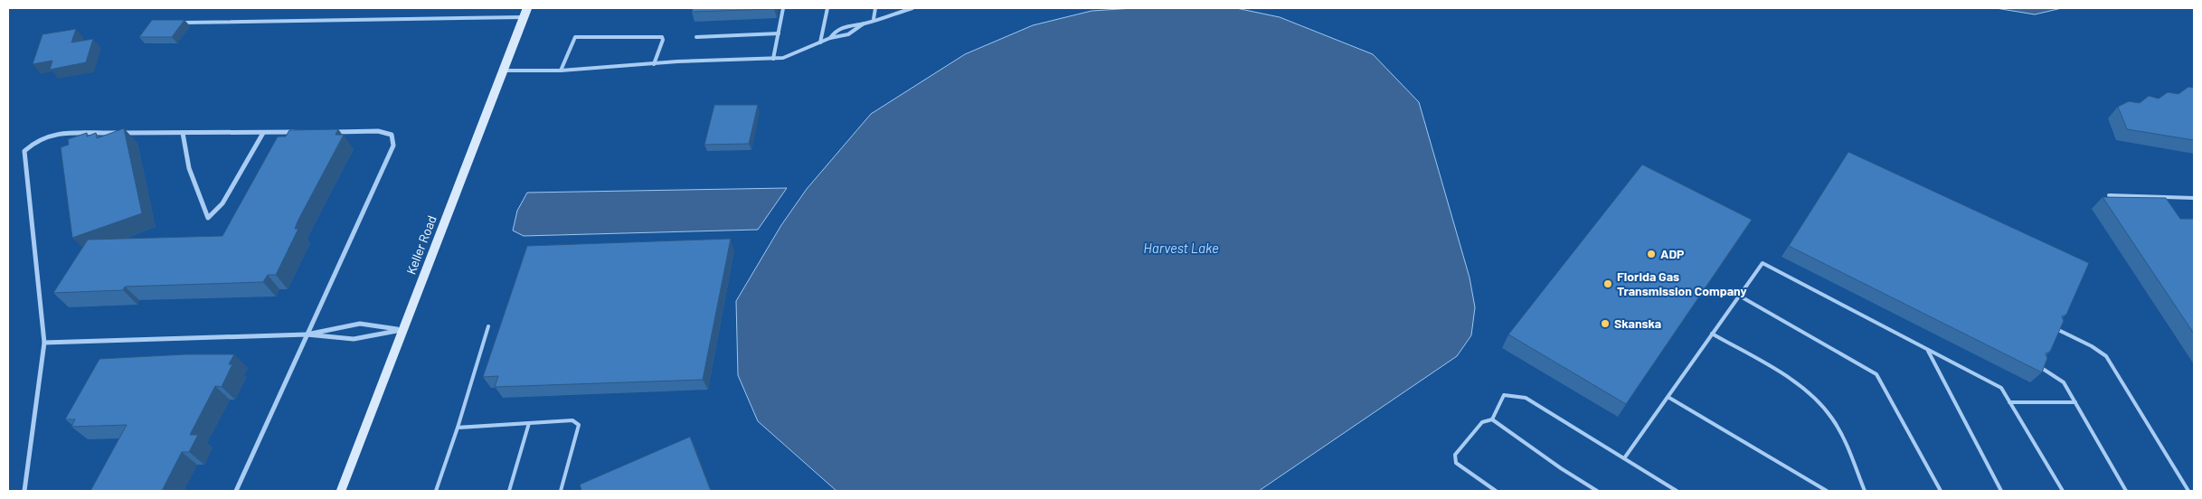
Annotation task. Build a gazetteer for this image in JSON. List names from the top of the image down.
{
  "streets": {
    "street": ["Keller Road"]
  },
  "water": ["Harvest Lake"],
  "places": ["ADP", "Florida Gas Transmission Company", "Skanska"]
}
